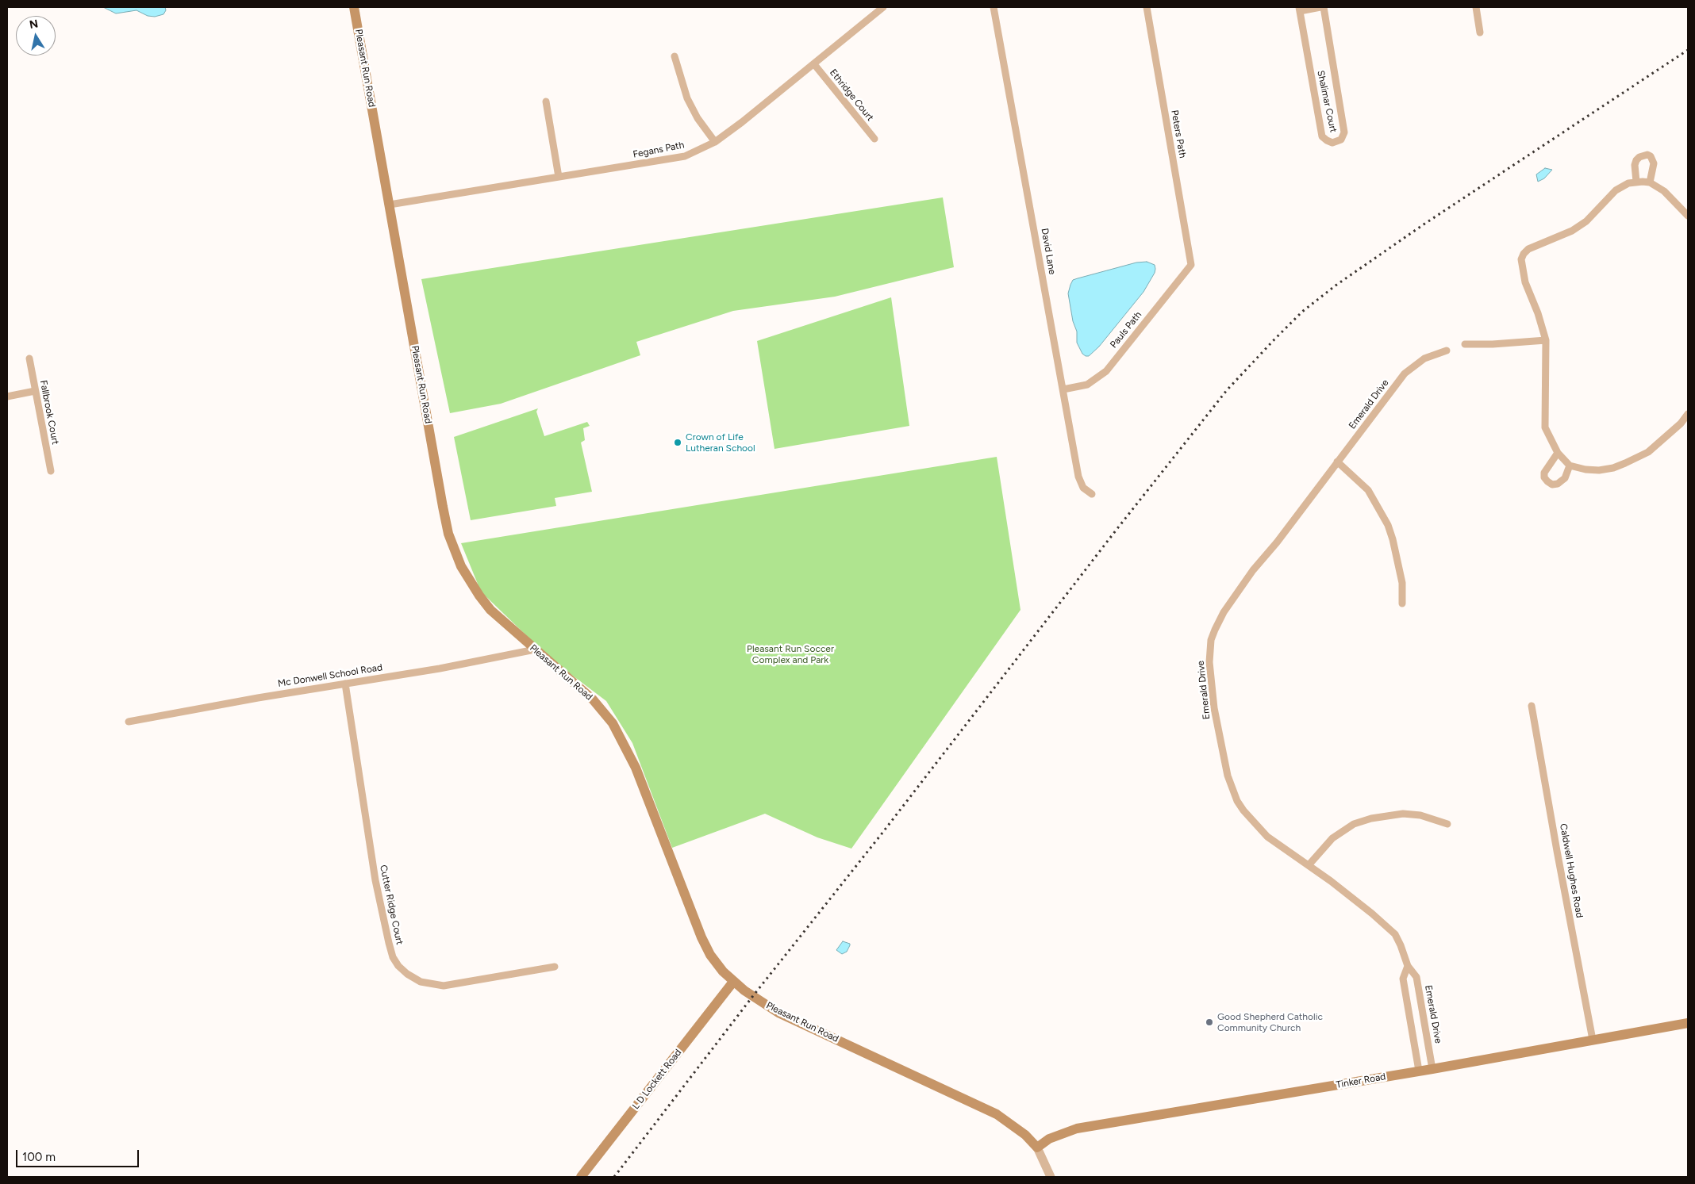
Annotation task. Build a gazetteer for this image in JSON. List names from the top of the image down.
{
  "streets": {
    "main road": ["Pleasant Run Road", "L D Lockett Road", "Tinker Road"],
    "street": [
      "Ethridge Court",
      "Shalimar Court",
      "Peters Path",
      "Fegans Path",
      "David Lane",
      "Pauls Path",
      "Emerald Drive",
      "Fallbrook Court",
      "Mc Donwell School Road",
      "Caldwell Hughes Road",
      "Cutter Ridge Court"
    ]
  },
  "crossings": [
    ["Pleasant Run Road", "Fegans Path"],
    ["Pleasant Run Road", "Mc Donwell School Road"],
    ["Pleasant Run Road", "L D Lockett Road"],
    ["Pleasant Run Road", "Tinker Road"],
    ["Ethridge Court", "Fegans Path"],
    ["Peters Path", "Pauls Path"],
    ["David Lane", "Pauls Path"],
    ["Emerald Drive", "Tinker Road"],
    ["Mc Donwell School Road", "Cutter Ridge Court"],
    ["Caldwell Hughes Road", "Tinker Road"]
  ],
  "parks": ["Pleasant Run Soccer Complex and Park"],
  "places": ["Crown of Life Lutheran School", "Good Shepherd Catholic Community Church"],
  "scale_bar": "100 m",
  "north": "top"
}
